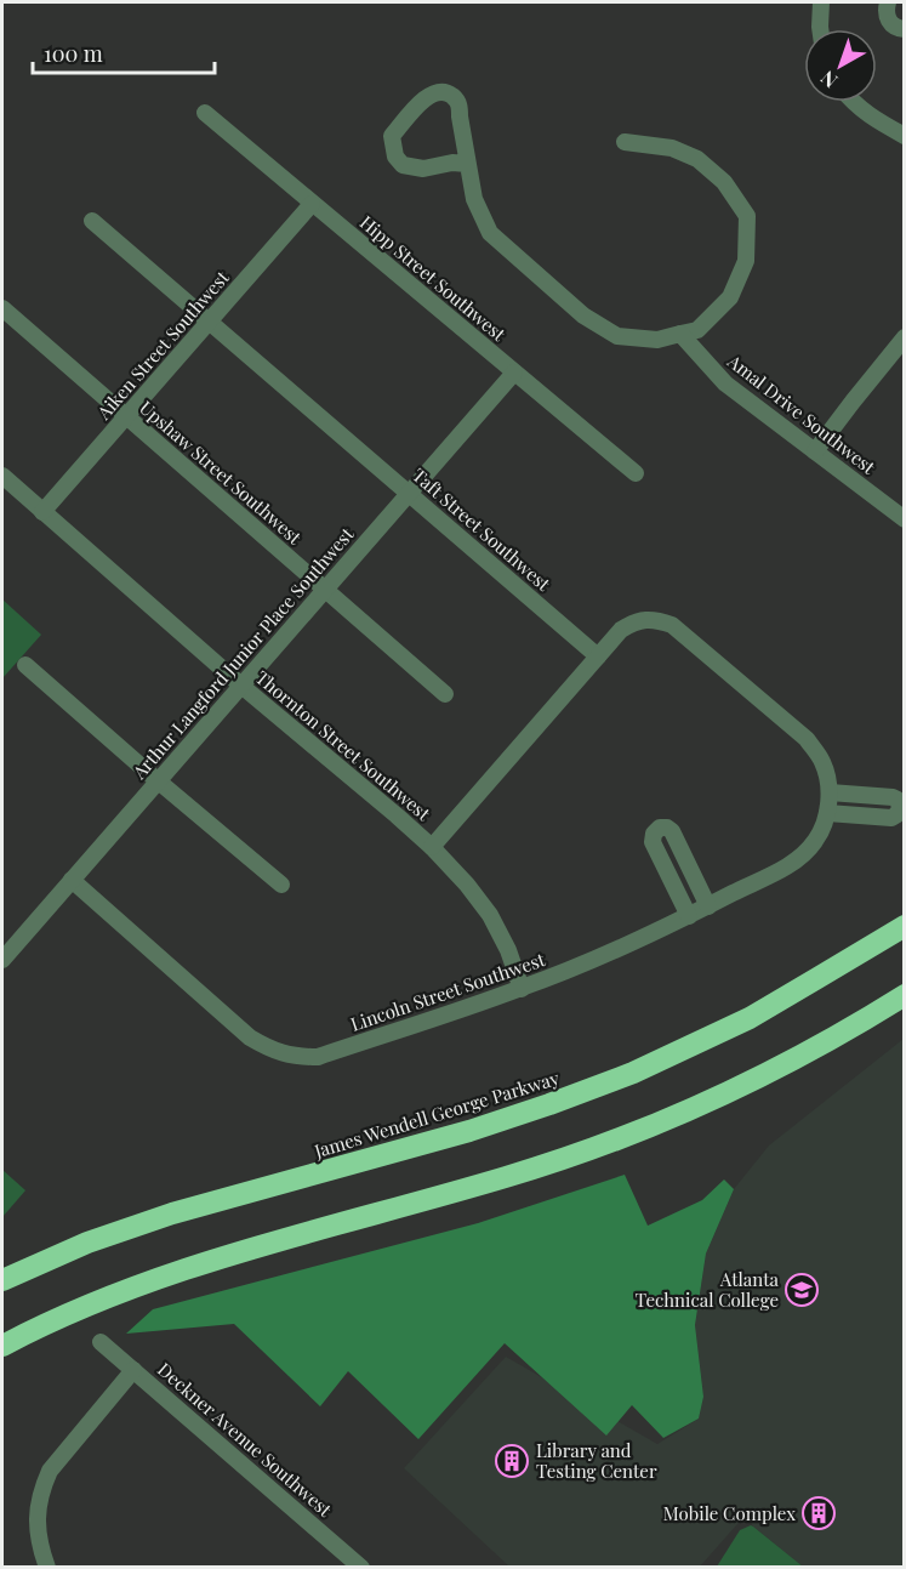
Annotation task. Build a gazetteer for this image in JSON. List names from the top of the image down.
{
  "streets": {
    "highway": ["James Wendell George Parkway"],
    "street": [
      "Hipp Street Southwest",
      "Aiken Street Southwest",
      "Amal Drive Southwest",
      "Upshaw Street Southwest",
      "Taft Street Southwest",
      "Arthur Langford Junior Place Southwest",
      "Thornton Street Southwest",
      "Lincoln Street Southwest",
      "Deckner Avenue Southwest"
    ]
  },
  "crossings": [
    ["Hipp Street Southwest", "Aiken Street Southwest"],
    ["Hipp Street Southwest", "Arthur Langford Junior Place Southwest"],
    ["Aiken Street Southwest", "Upshaw Street Southwest"],
    ["Aiken Street Southwest", "Taft Street Southwest"],
    ["Aiken Street Southwest", "Thornton Street Southwest"],
    ["Upshaw Street Southwest", "Arthur Langford Junior Place Southwest"],
    ["Taft Street Southwest", "Arthur Langford Junior Place Southwest"],
    ["Arthur Langford Junior Place Southwest", "Thornton Street Southwest"],
    ["Arthur Langford Junior Place Southwest", "Lincoln Street Southwest"],
    ["Thornton Street Southwest", "Lincoln Street Southwest"]
  ],
  "places": {
    "school or university": ["Atlanta Technical College"],
    "building": ["Library and Testing Center", "Mobile Complex"]
  },
  "scale_bar": "100 m",
  "north": "bottom left"
}
